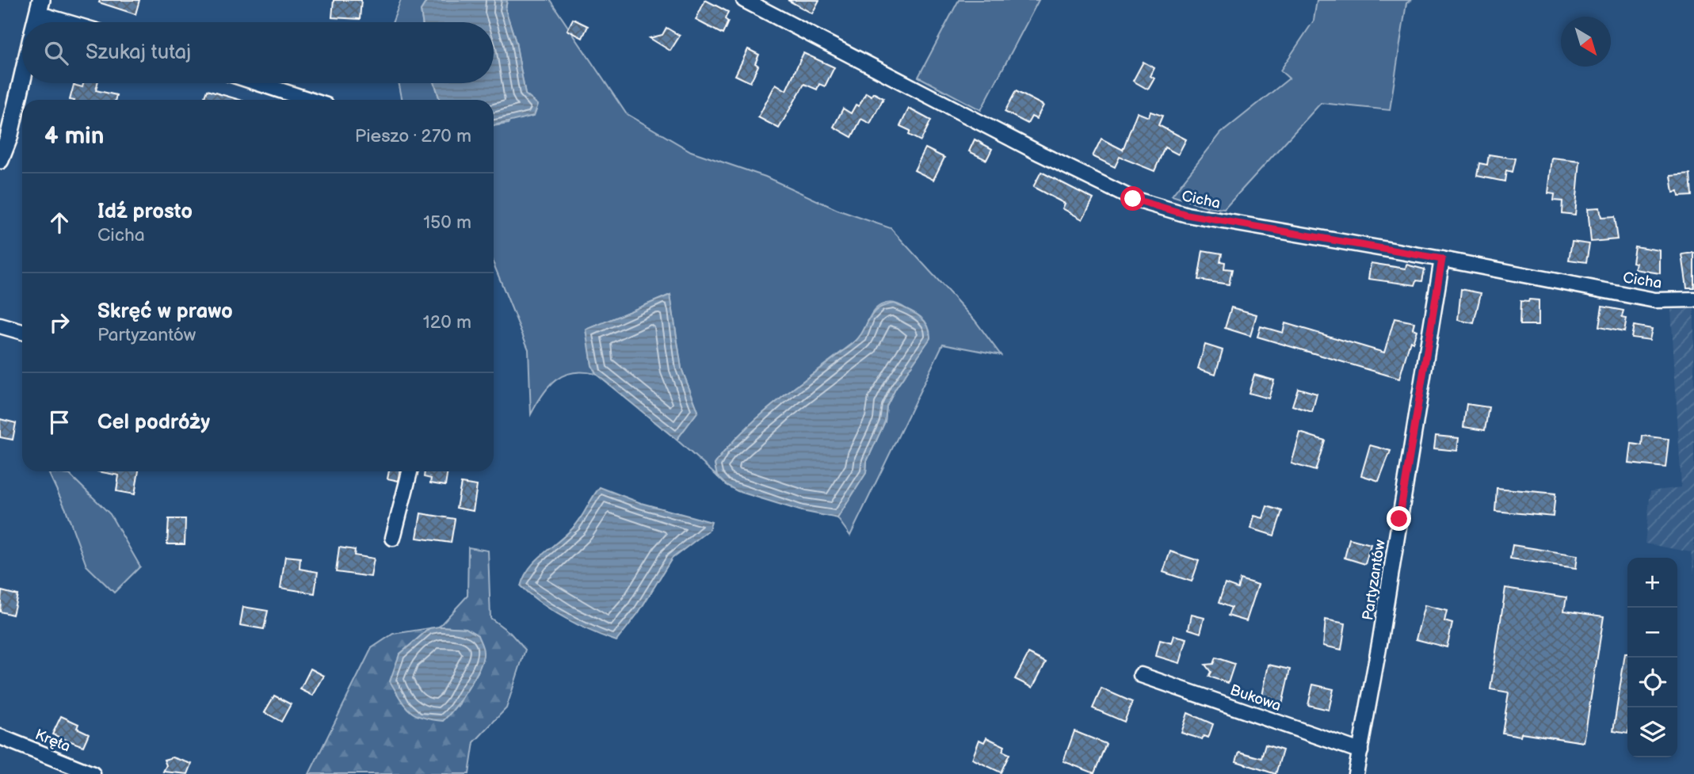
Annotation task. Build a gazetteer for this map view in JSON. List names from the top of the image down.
{
  "streets": {
    "street": [
      "Cicha",
      "Partyzantów",
      "Bukowa",
      "Kręta"
    ]
  },
  "crossings": [
    ["Cicha", "Partyzantów"],
    ["Partyzantów", "Bukowa"]
  ],
  "north": "bottom right",
  "page": {
    "search": "Szukaj tutaj",
    "heading": ["4 min", "Pieszo · 270 m"],
    "list": [
      ["Idź prosto", "Cicha", "150 m"],
      ["Skręć w prawo", "Partyzantów", "120 m"],
      "Cel podróży"
    ],
    "map_buttons": ["+", "−"]
  }
}
